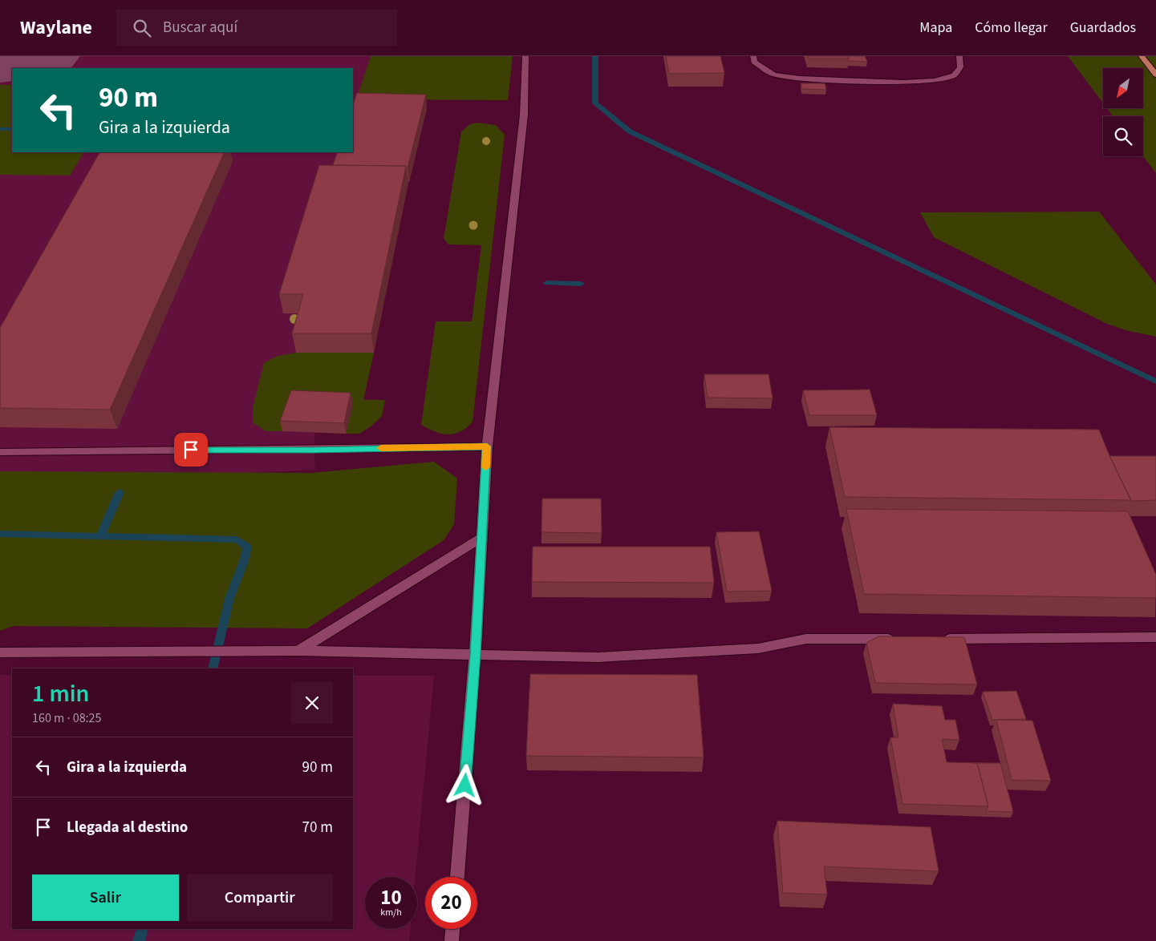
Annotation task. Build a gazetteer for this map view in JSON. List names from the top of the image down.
{
  "north": "bottom left",
  "page": {
    "header": "Waylane",
    "search": "Buscar aquí",
    "nav": ["Mapa", "Cómo llegar", "Guardados"],
    "turn": ["90 m", "Gira a la izquierda"],
    "heading": ["1 min", "160 m · 08:25"],
    "list": [
      {
        "name": "Gira a la izquierda",
        "value": "90 m"
      },
      {
        "name": "Llegada al destino",
        "value": "70 m"
      }
    ],
    "buttons": ["Salir", "Compartir"],
    "speed": "10 km/h",
    "limit": "20"
  }
}
